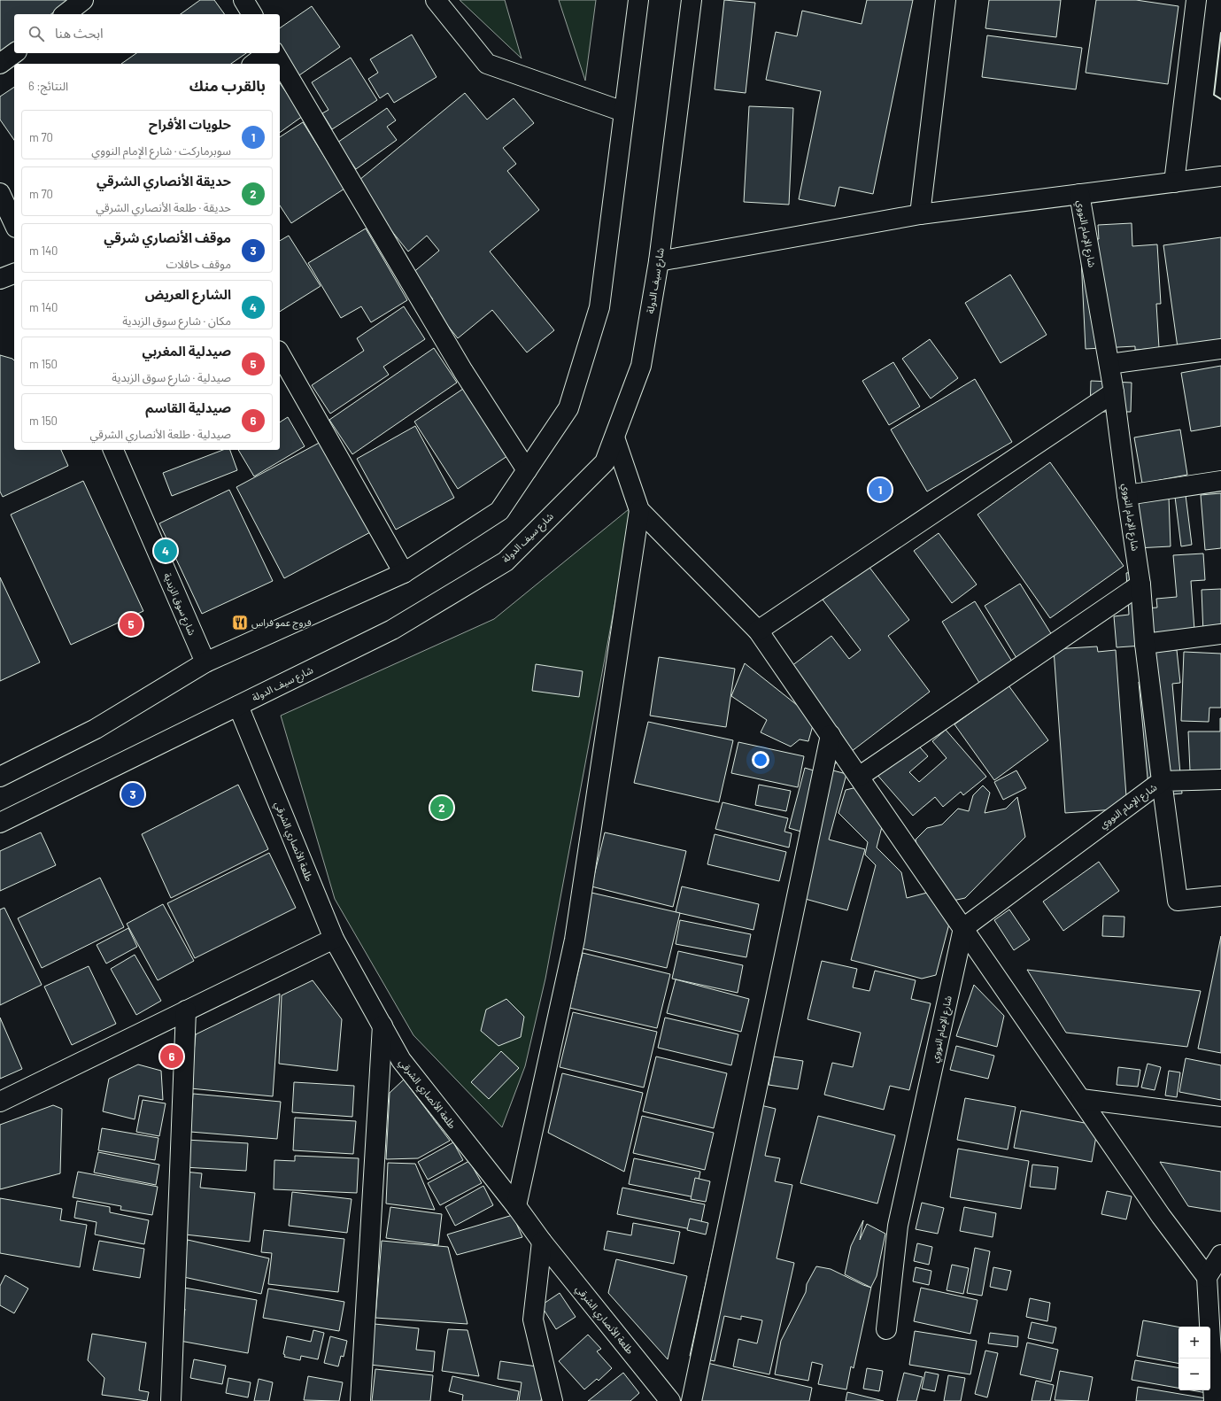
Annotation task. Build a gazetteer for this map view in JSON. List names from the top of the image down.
{
  "streets": {
    "street": [
      "شارع الإمام النووي",
      "شارع سيف الدولة",
      "شارع سوق الزبدية",
      "طلعة الأنصاري الشرقي"
    ]
  },
  "crossings": [
    ["شارع سيف الدولة", "طلعة الأنصاري الشرقي"]
  ],
  "places": {
    "restaurant": ["فروج عمو فراس"]
  },
  "page": {
    "search": "ابحث هنا",
    "heading": ["بالقرب منك", "النتائج: 6"],
    "list": [
      {
        "mark": "1",
        "name": "حلويات الأفراح",
        "note": "سوبرماركت · شارع الإمام النووي",
        "value": "70 m"
      },
      {
        "mark": "2",
        "name": "حديقة الأنصاري الشرقي",
        "note": "حديقة · طلعة الأنصاري الشرقي",
        "value": "70 m"
      },
      {
        "mark": "3",
        "name": "موقف الأنصاري شرقي",
        "note": "موقف حافلات",
        "value": "140 m"
      },
      {
        "mark": "4",
        "name": "الشارع العريض",
        "note": "مكان · شارع سوق الزبدية",
        "value": "140 m"
      },
      {
        "mark": "5",
        "name": "صيدلية المغربي",
        "note": "صيدلية · شارع سوق الزبدية",
        "value": "150 m"
      },
      {
        "mark": "6",
        "name": "صيدلية القاسم",
        "note": "صيدلية · طلعة الأنصاري الشرقي",
        "value": "150 m"
      }
    ],
    "pins": [
      "1",
      "4",
      "5",
      "3",
      "2",
      "6"
    ],
    "map_buttons": ["+", "−"]
  }
}
